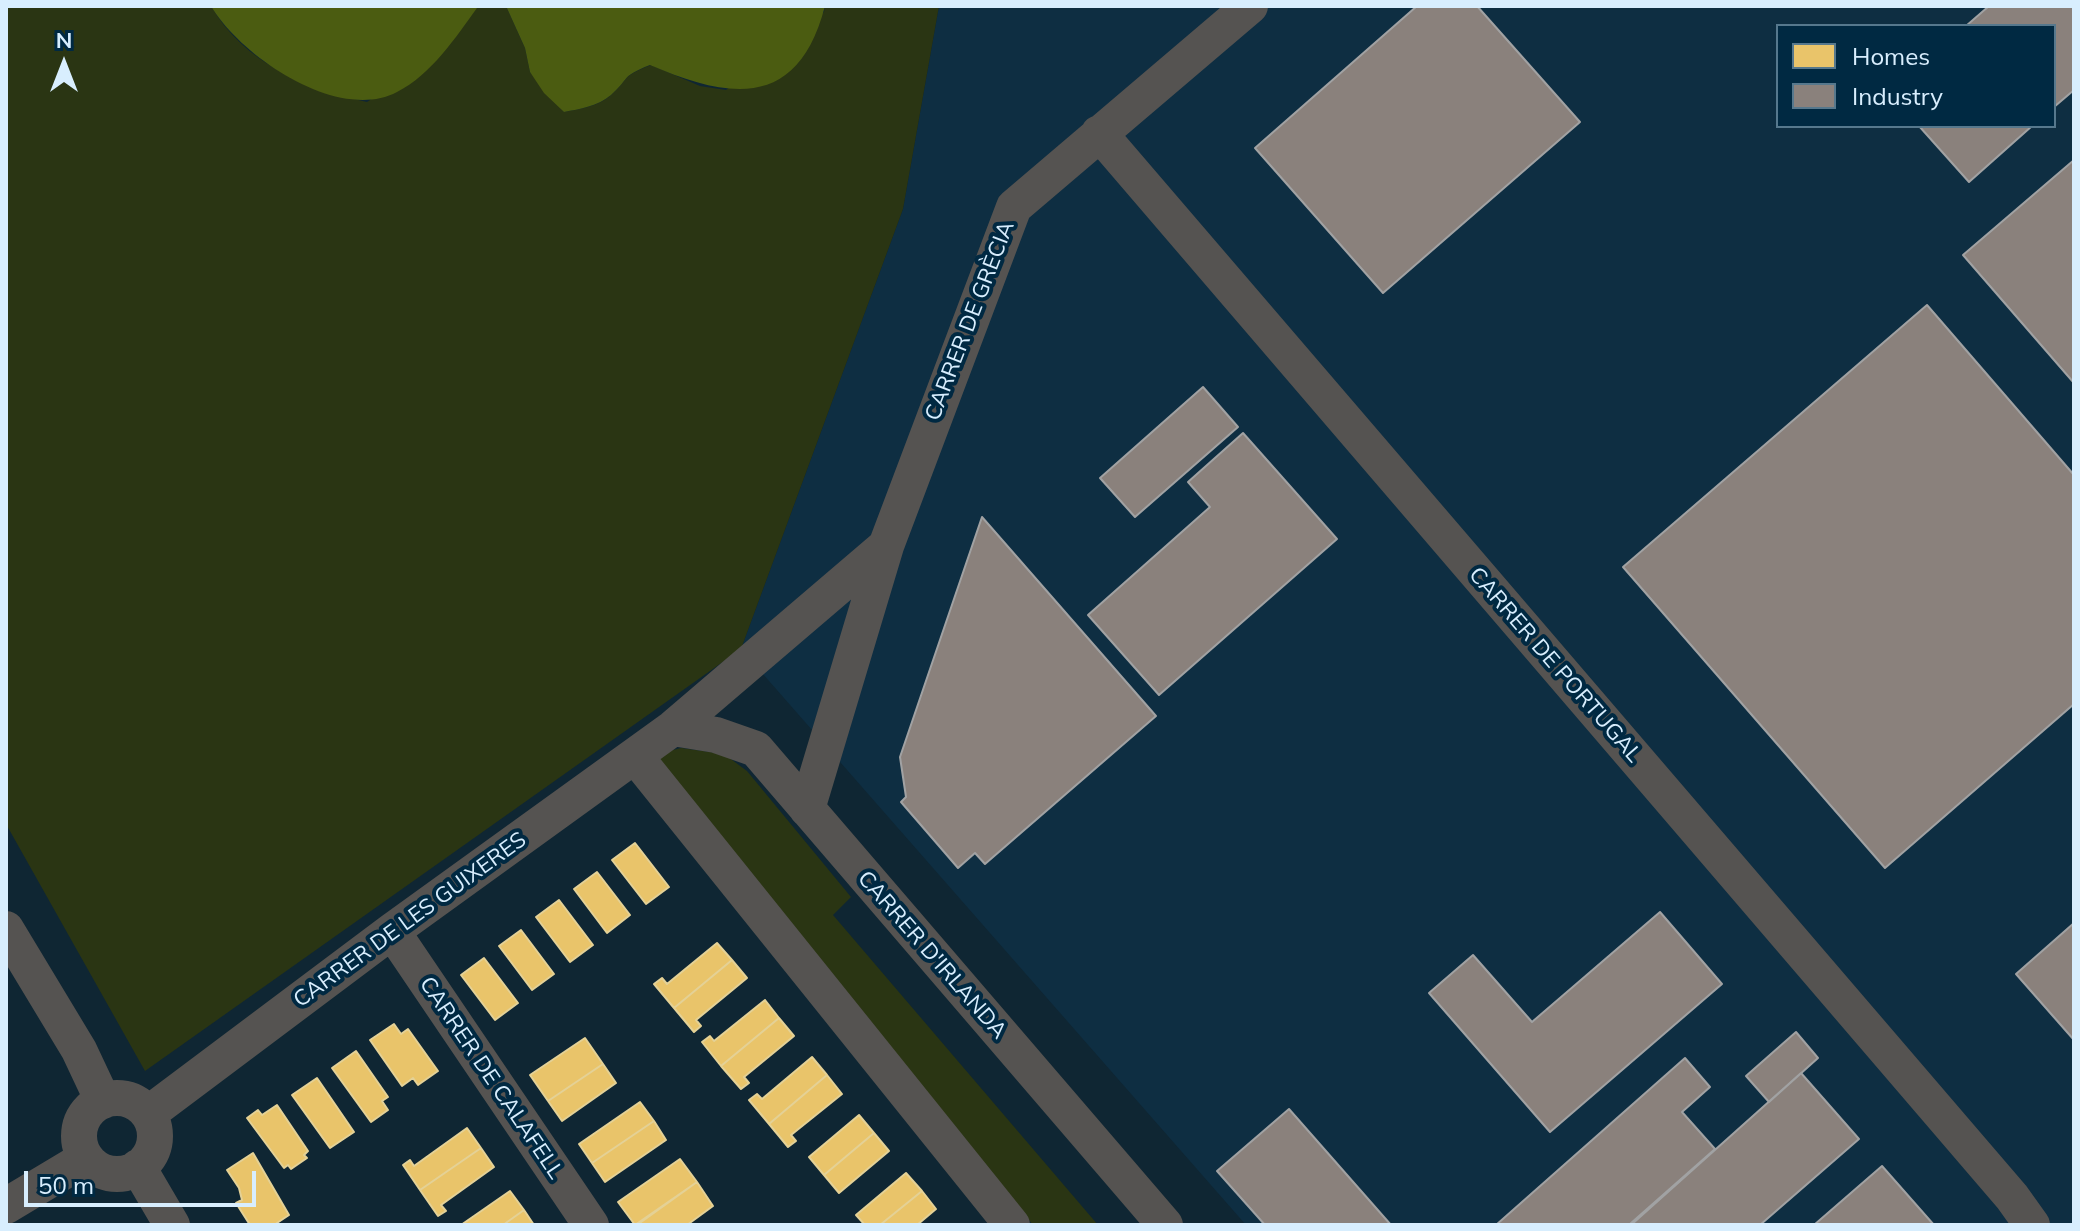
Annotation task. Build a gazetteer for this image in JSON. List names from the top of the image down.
{
  "streets": {
    "street": [
      "CARRER DE GRÈCIA",
      "CARRER DE PORTUGAL",
      "CARRER DE LES GUIXERES",
      "CARRER D'IRLANDA",
      "CARRER DE CALAFELL"
    ]
  },
  "crossings": [
    ["CARRER DE GRÈCIA", "CARRER DE PORTUGAL"],
    ["CARRER DE GRÈCIA", "CARRER DE LES GUIXERES"],
    ["CARRER DE GRÈCIA", "CARRER D'IRLANDA"],
    ["CARRER DE LES GUIXERES", "CARRER D'IRLANDA"],
    ["CARRER DE LES GUIXERES", "CARRER DE CALAFELL"]
  ],
  "legend": ["Homes", "Industry"],
  "scale_bar": "50 m",
  "north": "top"
}
